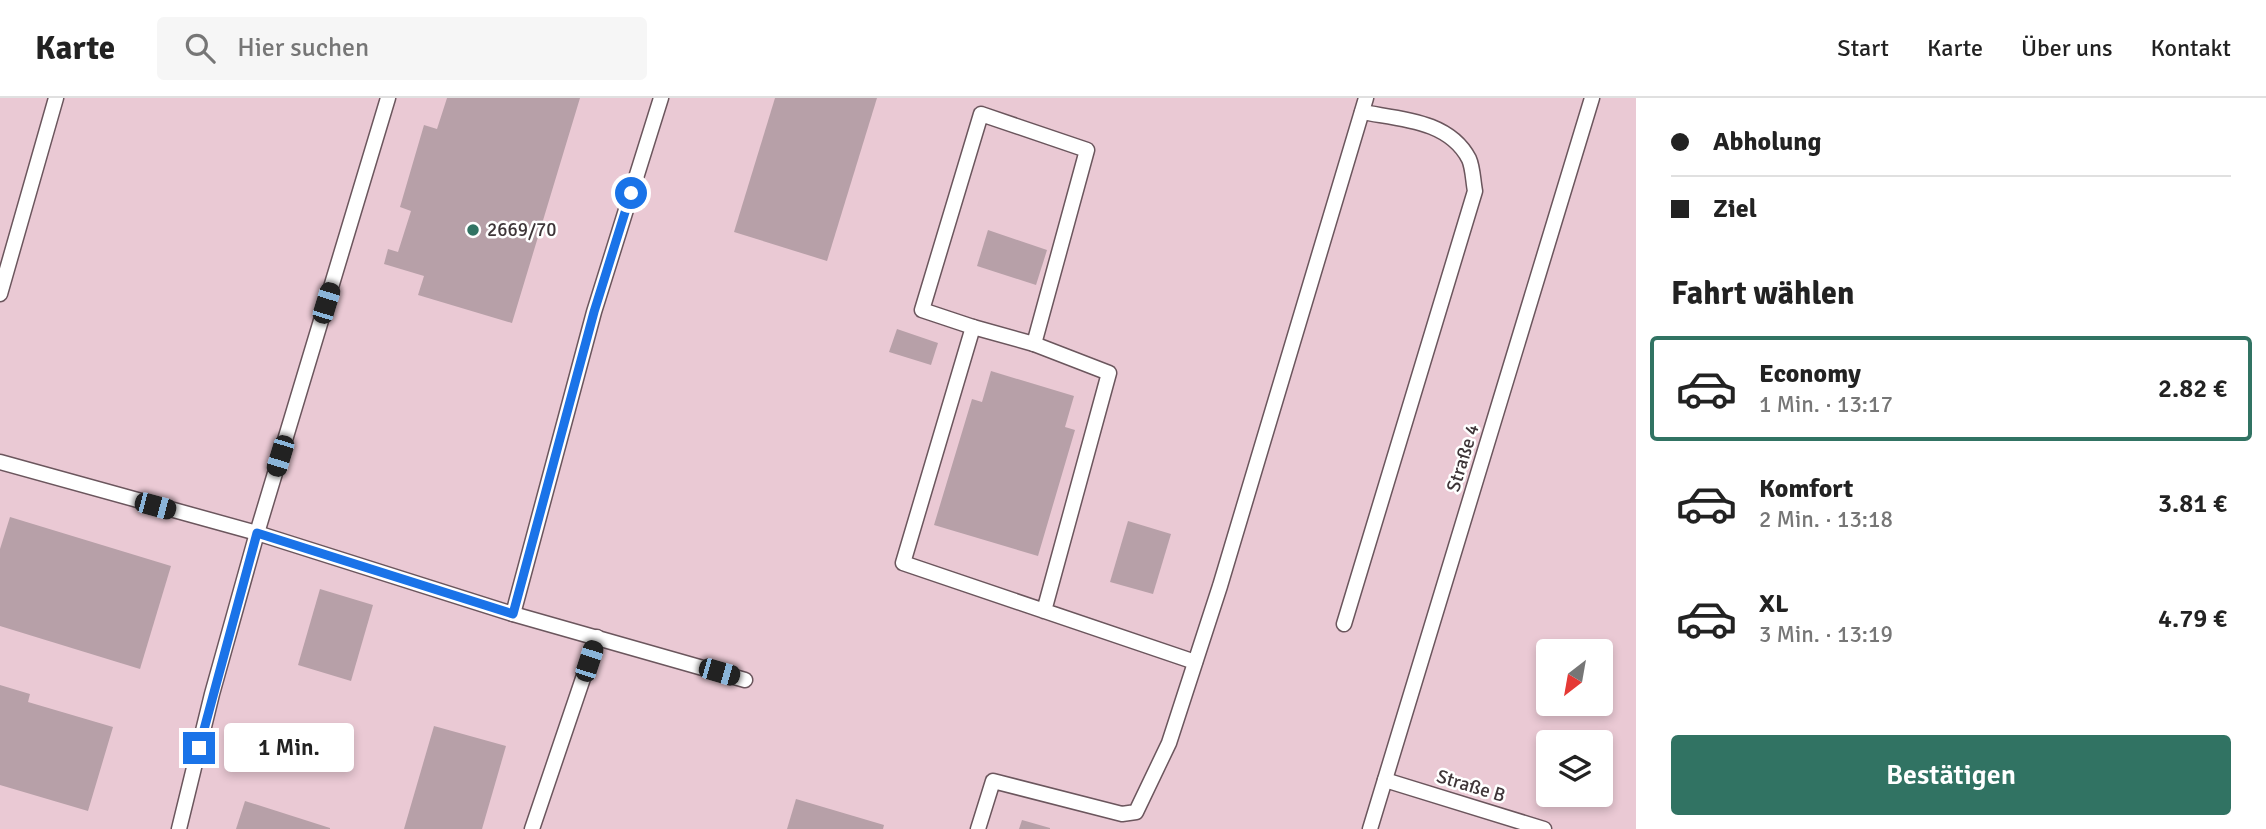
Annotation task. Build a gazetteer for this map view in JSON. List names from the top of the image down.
{
  "streets": {
    "lane": ["Straße 4", "Straße B"]
  },
  "crossings": [
    ["Straße 4", "Straße B"]
  ],
  "places": ["2669/70"],
  "north": "bottom left",
  "page": {
    "header": "Karte",
    "search": "Hier suchen",
    "nav": [
      "Start",
      "Karte",
      "Über uns",
      "Kontakt"
    ],
    "banner": ["Abholung", "Ziel"],
    "heading": "Fahrt wählen",
    "list": [
      {
        "name": "Economy",
        "note": "1 Min. · 13:17",
        "value": "2.82 €"
      },
      {
        "name": "Komfort",
        "note": "2 Min. · 13:18",
        "value": "3.81 €"
      },
      {
        "name": "XL",
        "note": "3 Min. · 13:19",
        "value": "4.79 €"
      }
    ],
    "buttons": "Bestätigen",
    "bubble": "1 Min."
  }
}
